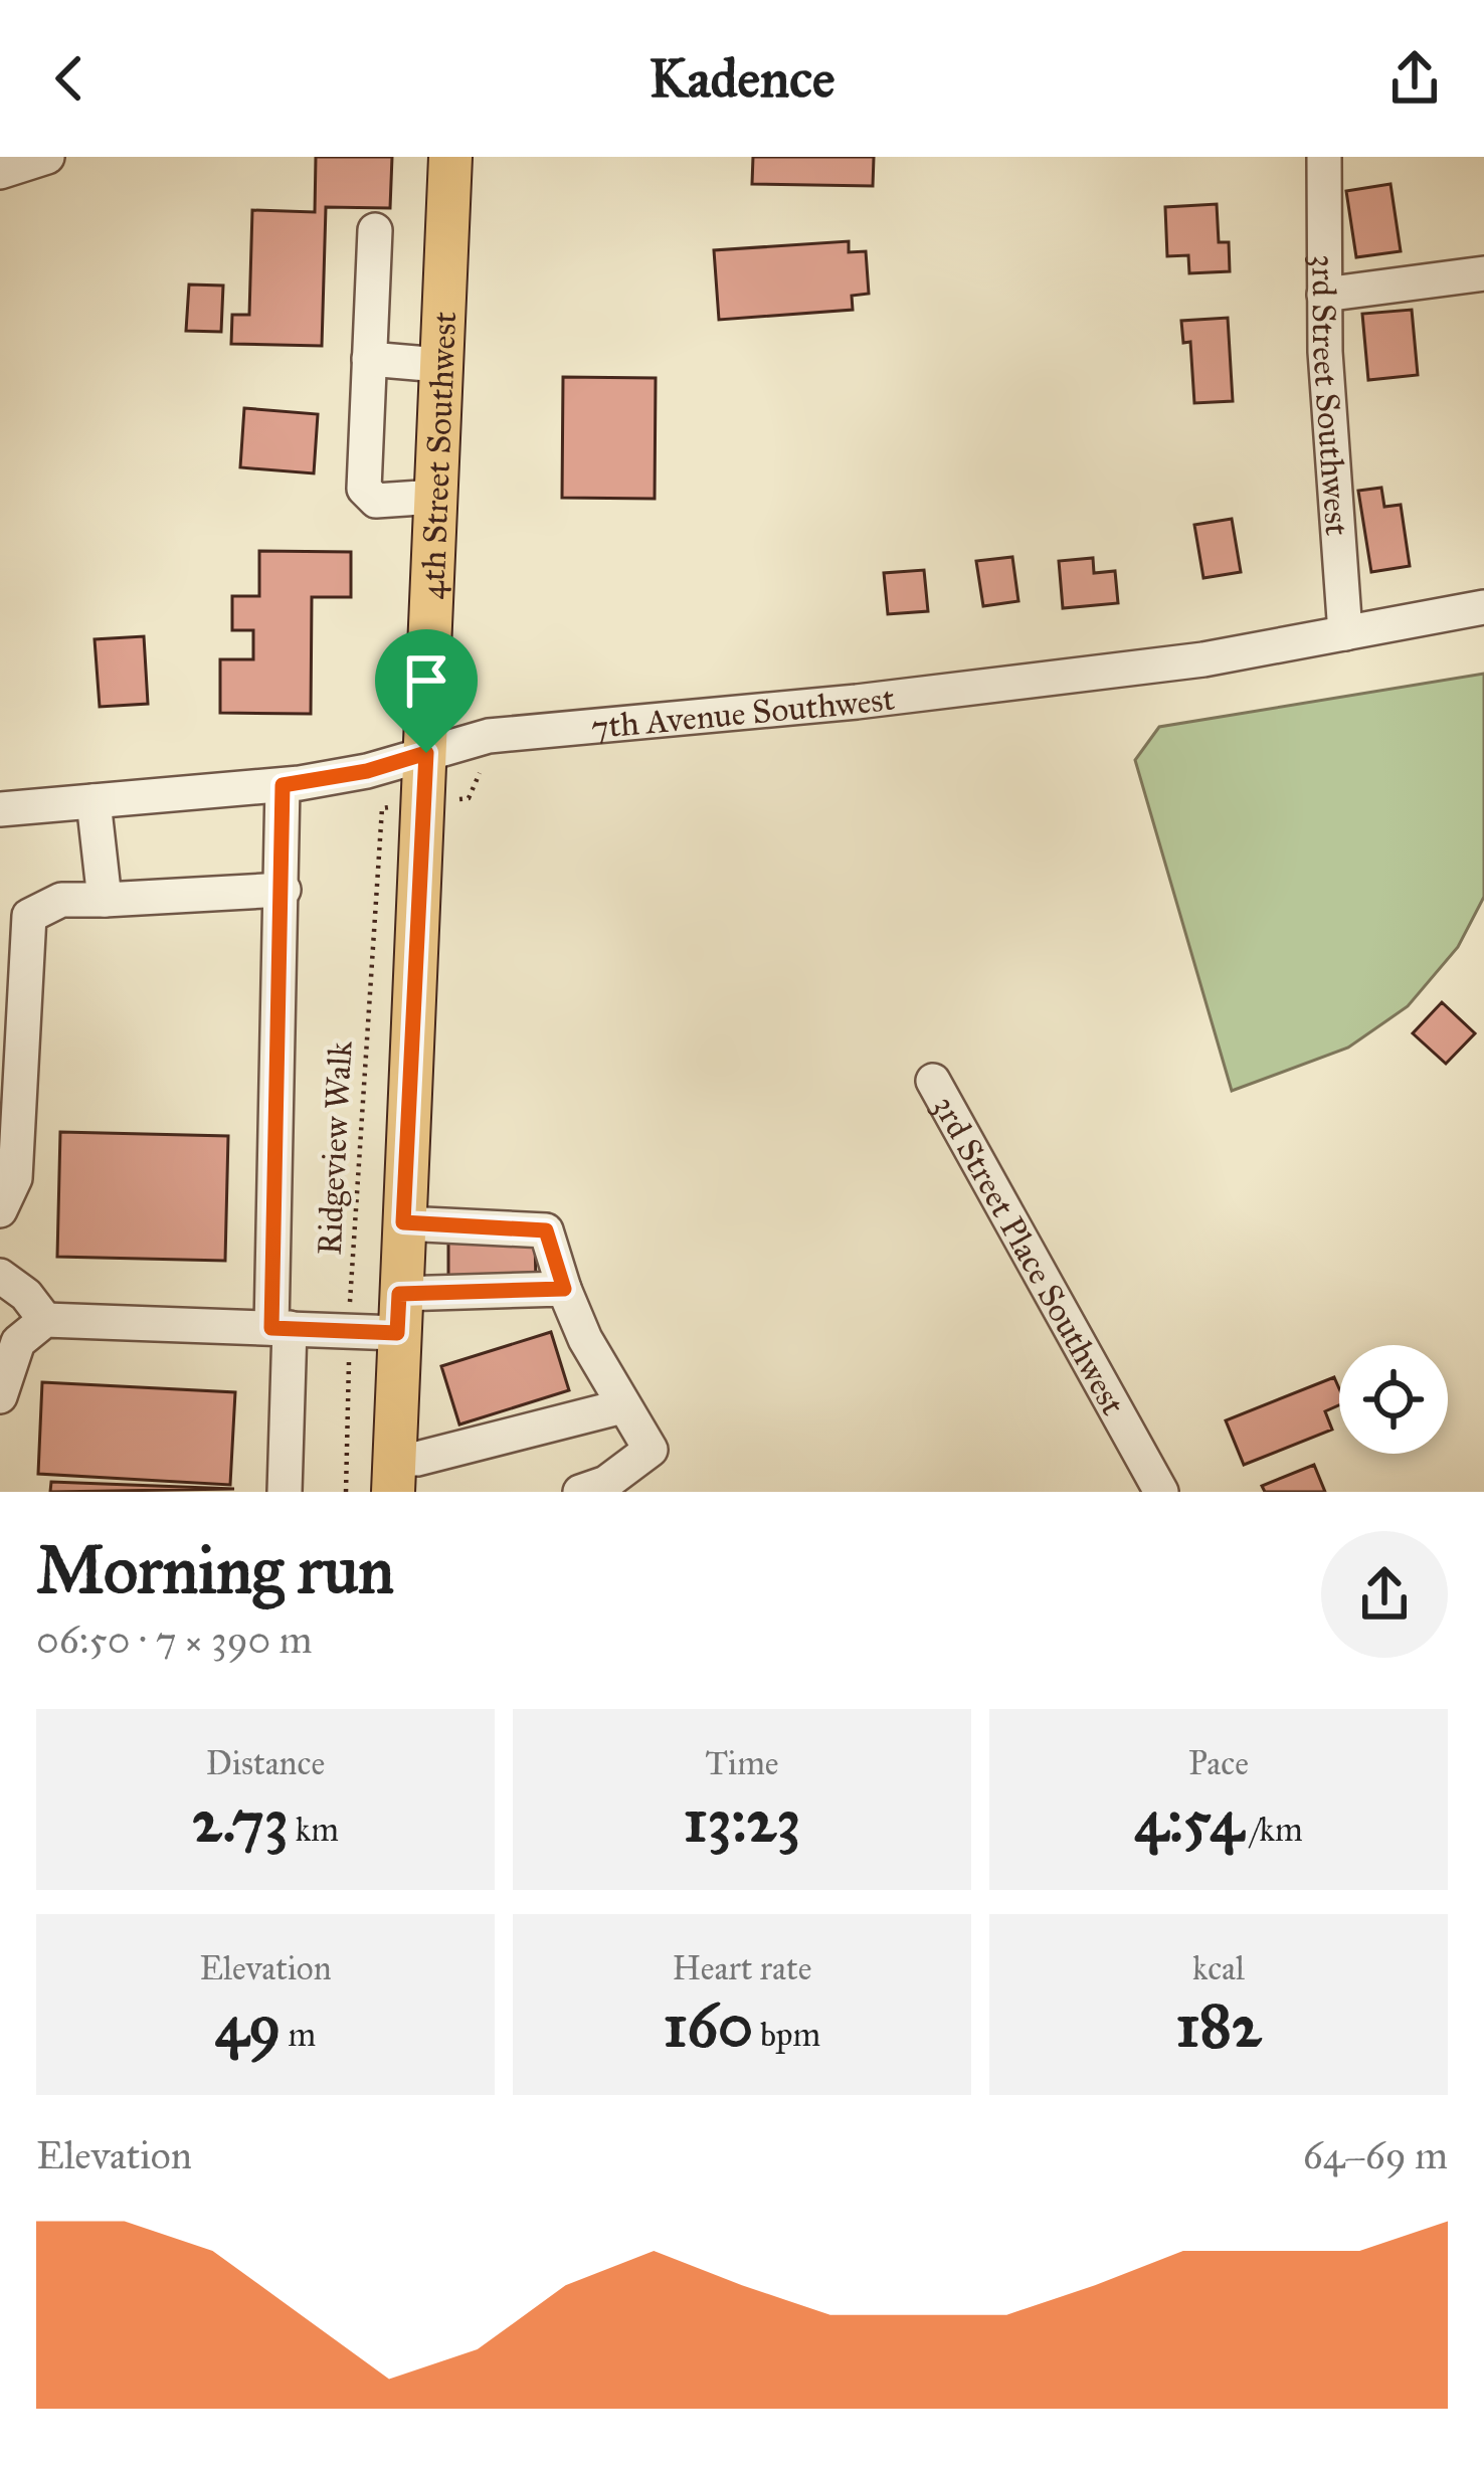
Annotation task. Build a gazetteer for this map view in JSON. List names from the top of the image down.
{
  "streets": {
    "main road": ["4th Street Southwest"],
    "street": ["3rd Street Southwest", "7th Avenue Southwest", "3rd Street Place Southwest"],
    "path": ["Ridgeview Walk"]
  },
  "crossings": [
    ["3rd Street Southwest", "7th Avenue Southwest"],
    ["4th Street Southwest", "7th Avenue Southwest"]
  ],
  "page": {
    "header": "Kadence",
    "heading": ["Morning run", "06:50 · 7 × 390 m"],
    "stats": [
      ["Distance", "2.73 km"],
      ["Time", "13:23"],
      ["Pace", "4:54 /km"],
      ["Elevation", "49 m"],
      ["Heart rate", "160 bpm"],
      ["kcal", "182"]
    ],
    "chart": ["Elevation", "64–69 m"]
  }
}
